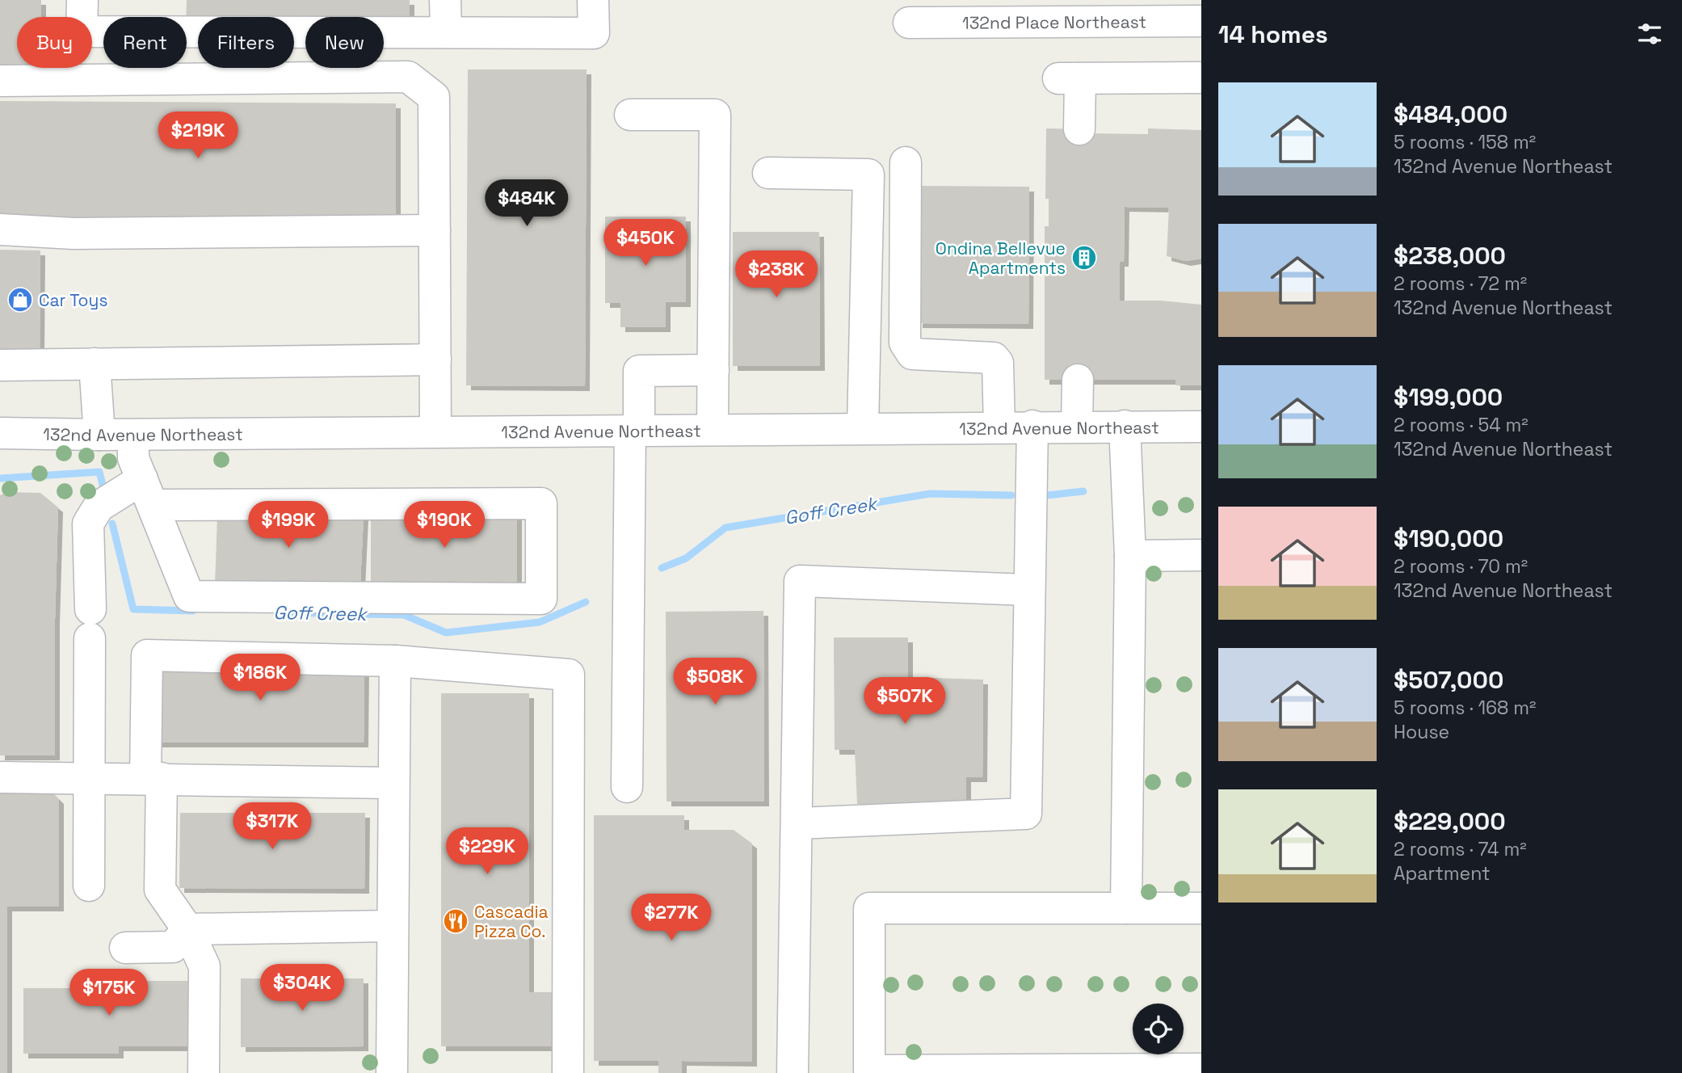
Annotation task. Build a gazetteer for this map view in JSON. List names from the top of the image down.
{
  "streets": {
    "street": ["132nd Place Northeast", "132nd Avenue Northeast"]
  },
  "water": ["Goff Creek"],
  "places": {
    "building": ["Ondina Bellevue Apartments"],
    "shop": ["Car Toys"],
    "restaurant": ["Cascadia Pizza Co."]
  },
  "page": {
    "heading": "14 homes",
    "chip": [
      "Buy",
      "Rent",
      "Filters",
      "New"
    ],
    "list": [
      {
        "name": "$484,000",
        "note": "5 rooms · 158 m² · 132nd Avenue Northeast"
      },
      {
        "name": "$238,000",
        "note": "2 rooms · 72 m² · 132nd Avenue Northeast"
      },
      {
        "name": "$199,000",
        "note": "2 rooms · 54 m² · 132nd Avenue Northeast"
      },
      {
        "name": "$190,000",
        "note": "2 rooms · 70 m² · 132nd Avenue Northeast"
      },
      {
        "name": "$507,000",
        "note": "5 rooms · 168 m² · House"
      },
      {
        "name": "$229,000",
        "note": "2 rooms · 74 m² · Apartment"
      }
    ],
    "price": [
      "$219K",
      "$484K",
      "$450K",
      "$238K",
      "$199K",
      "$190K",
      "$186K",
      "$508K",
      "$507K",
      "$317K",
      "$229K",
      "$277K",
      "$304K",
      "$175K"
    ]
  }
}
